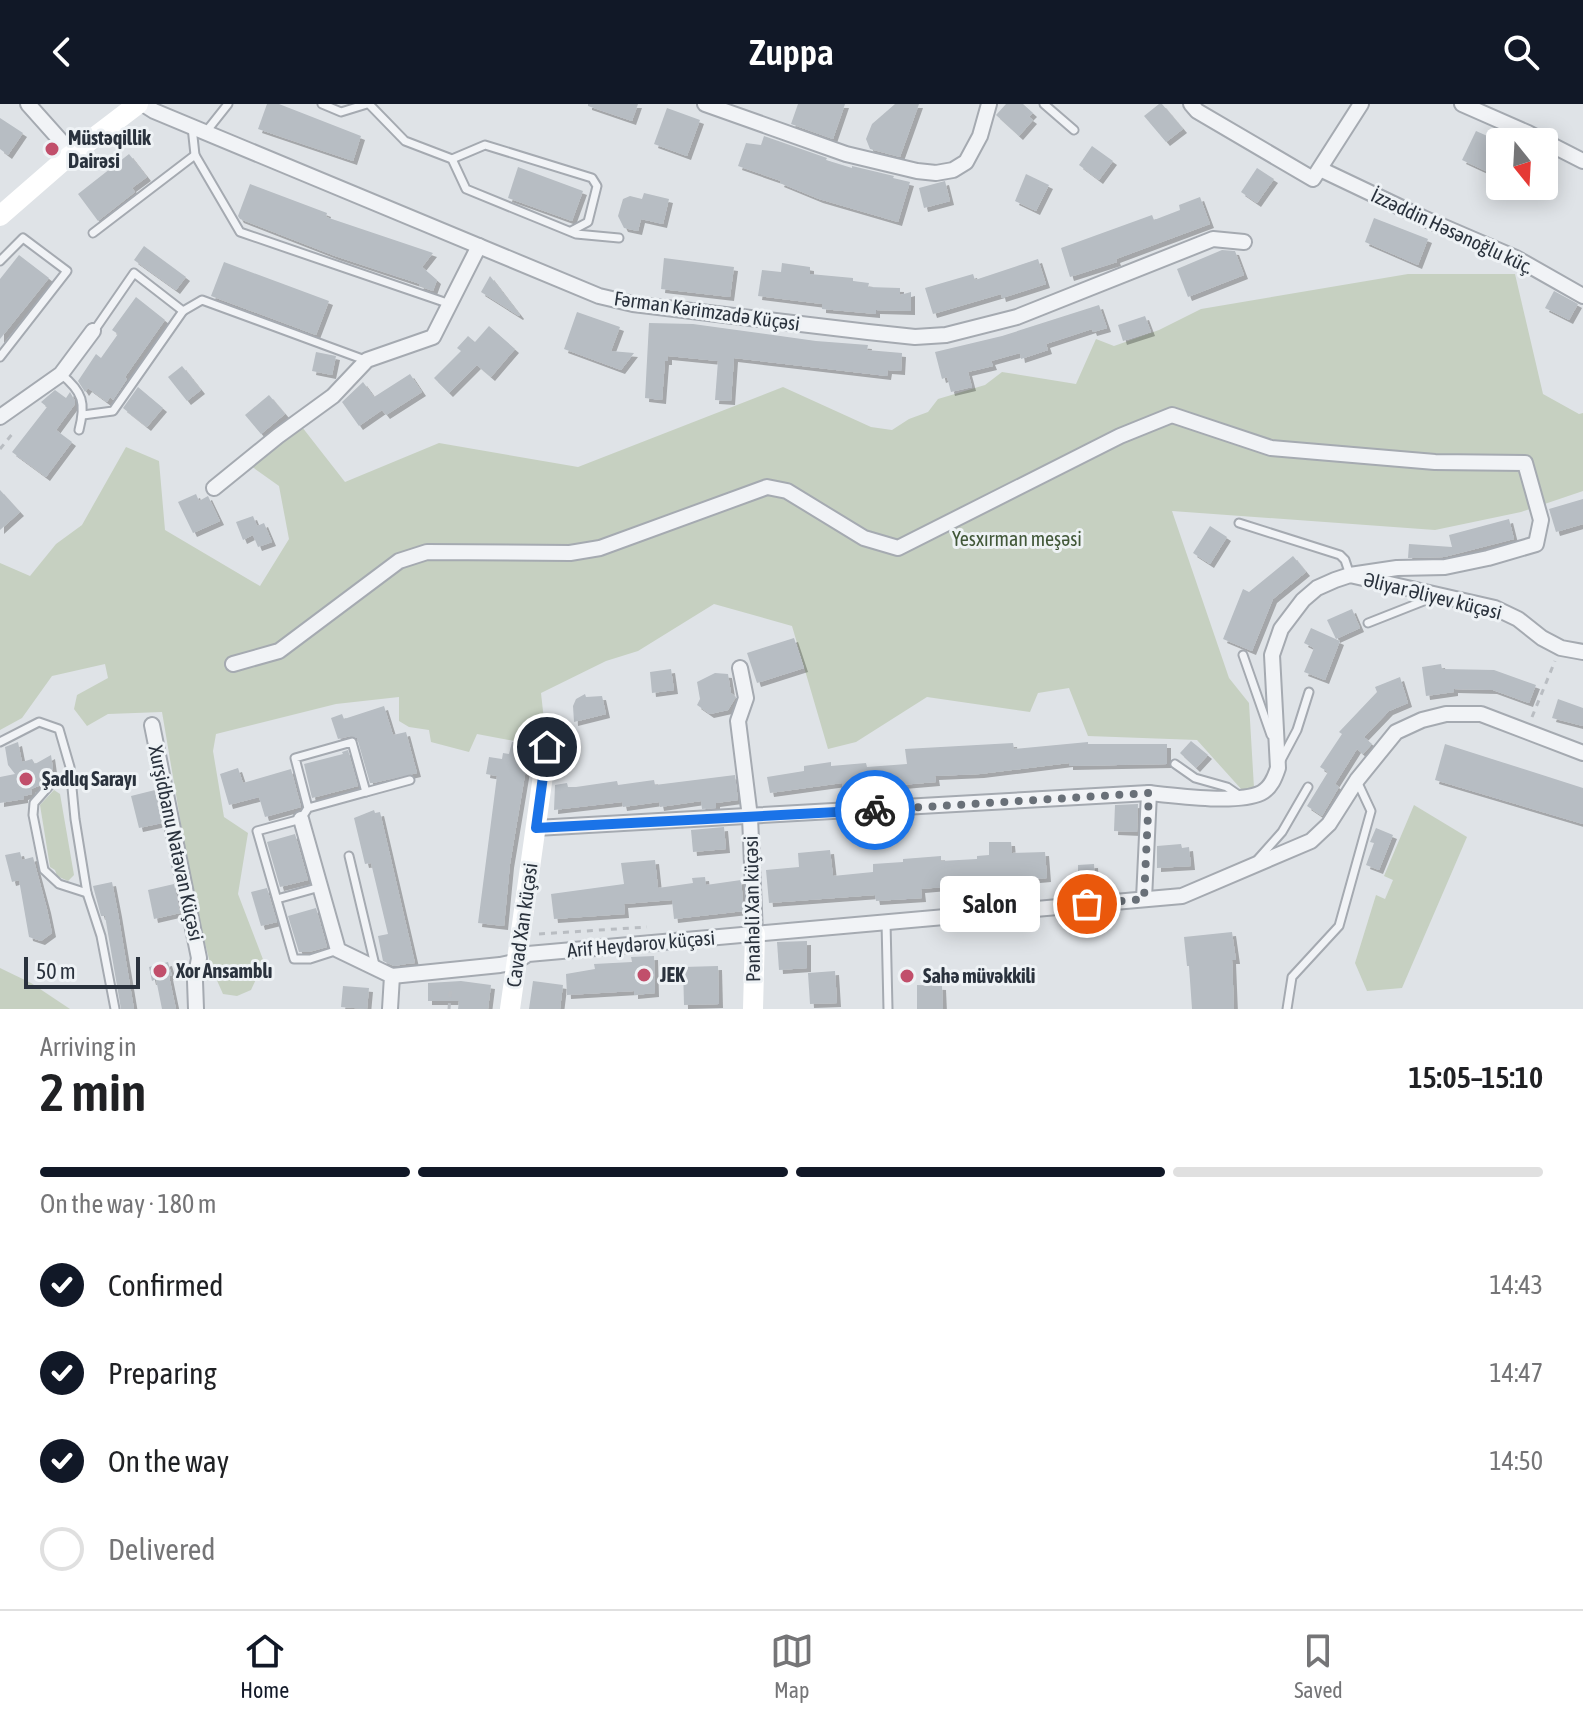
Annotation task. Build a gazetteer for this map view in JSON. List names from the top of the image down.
{
  "streets": {
    "street": [
      "İzzəddin Həsənoğlu küç.",
      "Fərman Kərimzadə Küçəsi",
      "Əliyar Əliyev küçəsi",
      "Xurşidbanu Natəvan Küçəsi",
      "Pənahəli Xan küçəsi",
      "Cavad Xan küçəsi",
      "Arif Heydərov küçəsi"
    ]
  },
  "crossings": [
    ["Pənahəli Xan küçəsi", "Arif Heydərov küçəsi"],
    ["Cavad Xan küçəsi", "Arif Heydərov küçəsi"]
  ],
  "parks": ["Yesxırman meşəsi"],
  "places": [
    "Müstəqillik Dairəsi",
    "Şadlıq Sarayı",
    "Salon",
    "Xor Ansamblı",
    "JEK",
    "Sahə müvəkkili"
  ],
  "scale_bar": "50 m",
  "north": "bottom",
  "page": {
    "header": "Zuppa",
    "bubble": "Salon",
    "scale": "50 m",
    "heading": ["2 min", "Arriving in", "15:05–15:10"],
    "bar": "On the way · 180 m",
    "list": [
      ["Confirmed", "14:43"],
      ["Preparing", "14:47"],
      ["On the way", "14:50"],
      "Delivered"
    ],
    "tabs": ["Home", "Map", "Saved"]
  }
}
